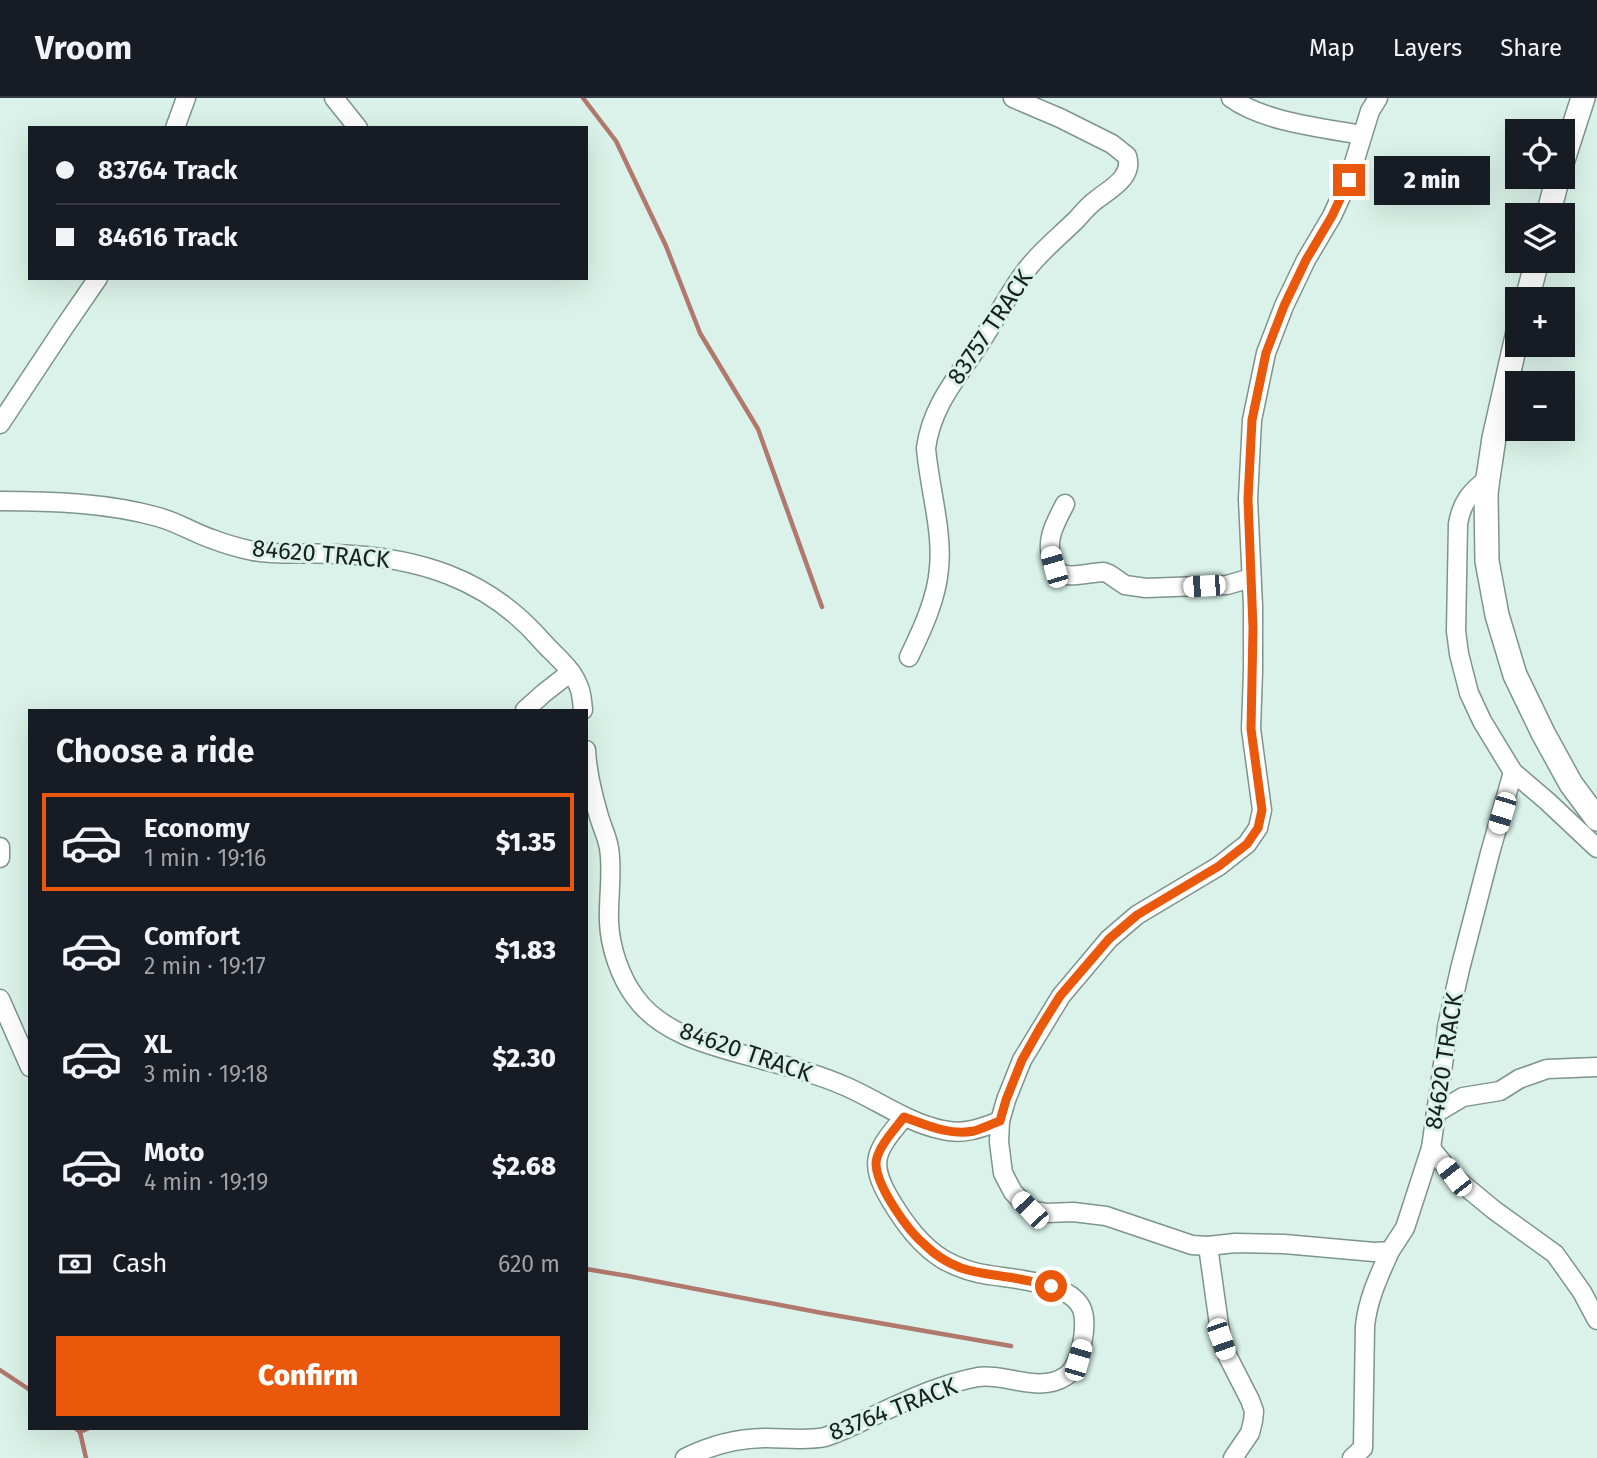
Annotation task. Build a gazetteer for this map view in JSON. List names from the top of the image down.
{
  "streets": {
    "street": ["83757 TRACK", "84620 TRACK", "83764 TRACK"]
  },
  "crossings": [
    ["84620 TRACK", "83764 TRACK"]
  ],
  "page": {
    "header": "Vroom",
    "nav": ["Map", "Layers", "Share"],
    "map_buttons": ["+", "−"],
    "banner": ["83764 Track", "84616 Track"],
    "bubble": "2 min",
    "heading": "Choose a ride",
    "list": [
      {
        "name": "Economy",
        "note": "1 min · 19:16",
        "value": "$1.35"
      },
      {
        "name": "Comfort",
        "note": "2 min · 19:17",
        "value": "$1.83"
      },
      {
        "name": "XL",
        "note": "3 min · 19:18",
        "value": "$2.30"
      },
      {
        "name": "Moto",
        "note": "4 min · 19:19",
        "value": "$2.68"
      }
    ],
    "pay": ["Cash", "620 m"],
    "buttons": "Confirm"
  }
}
